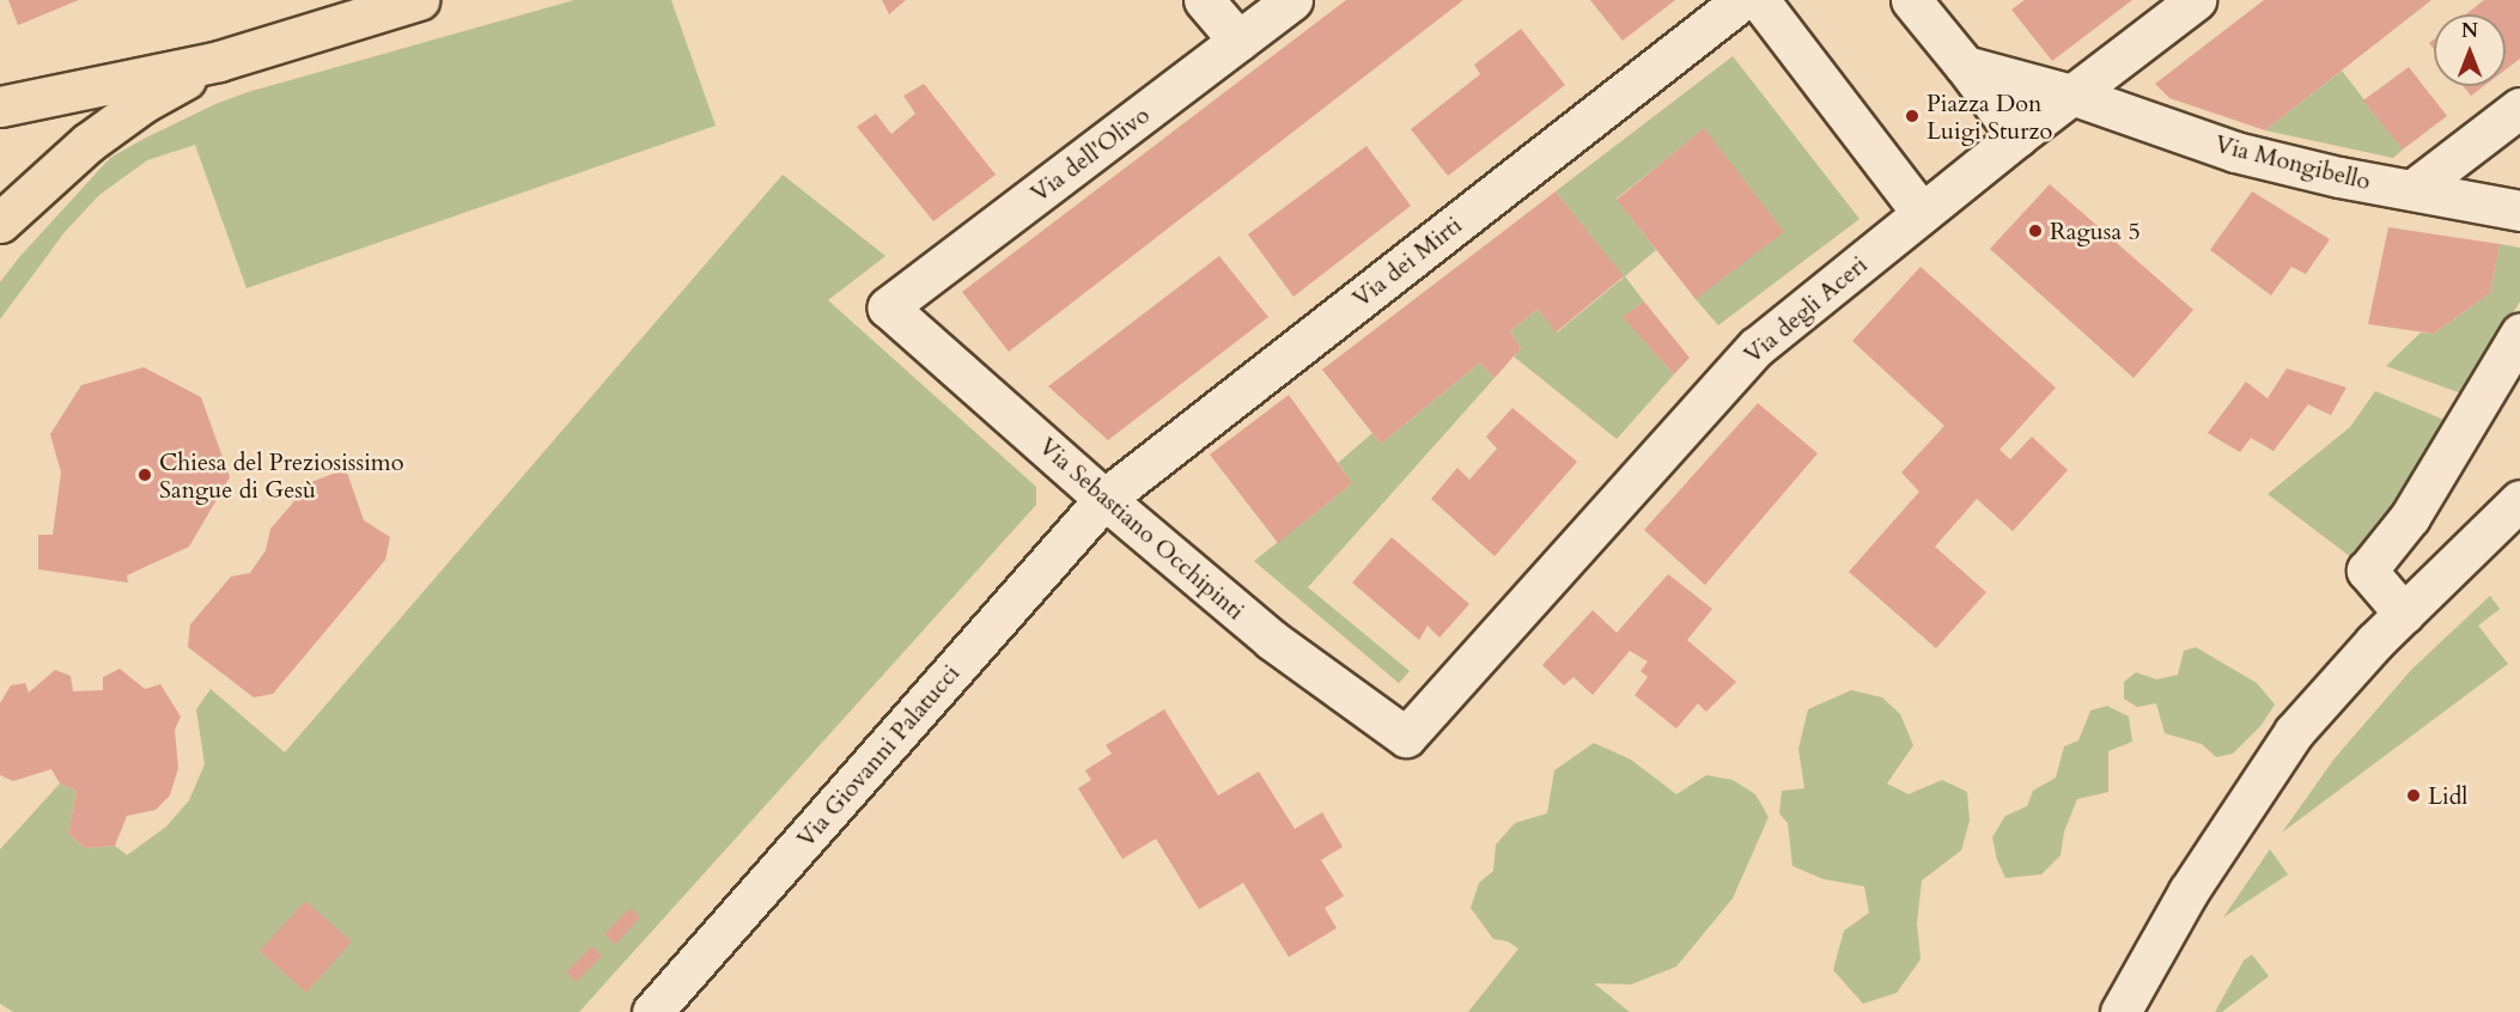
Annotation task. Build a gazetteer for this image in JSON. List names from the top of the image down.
{
  "streets": {
    "street": [
      "Via dell'Olivo",
      "Via Mongibello",
      "Via dei Mirti",
      "Via degli Aceri",
      "Via Sebastiano Occhipinti",
      "Via Giovanni Palatucci"
    ]
  },
  "crossings": [
    ["Via dell'Olivo", "Via Sebastiano Occhipinti"],
    ["Via Mongibello", "Via degli Aceri"],
    ["Via dei Mirti", "Via Sebastiano Occhipinti"],
    ["Via dei Mirti", "Via Giovanni Palatucci"],
    ["Via degli Aceri", "Via Sebastiano Occhipinti"],
    ["Via Sebastiano Occhipinti", "Via Giovanni Palatucci"]
  ],
  "places": [
    "Piazza Don Luigi Sturzo",
    "Ragusa 5",
    "Chiesa del Preziosissimo Sangue di Gesù",
    "Lidl"
  ],
  "north": "top"
}
